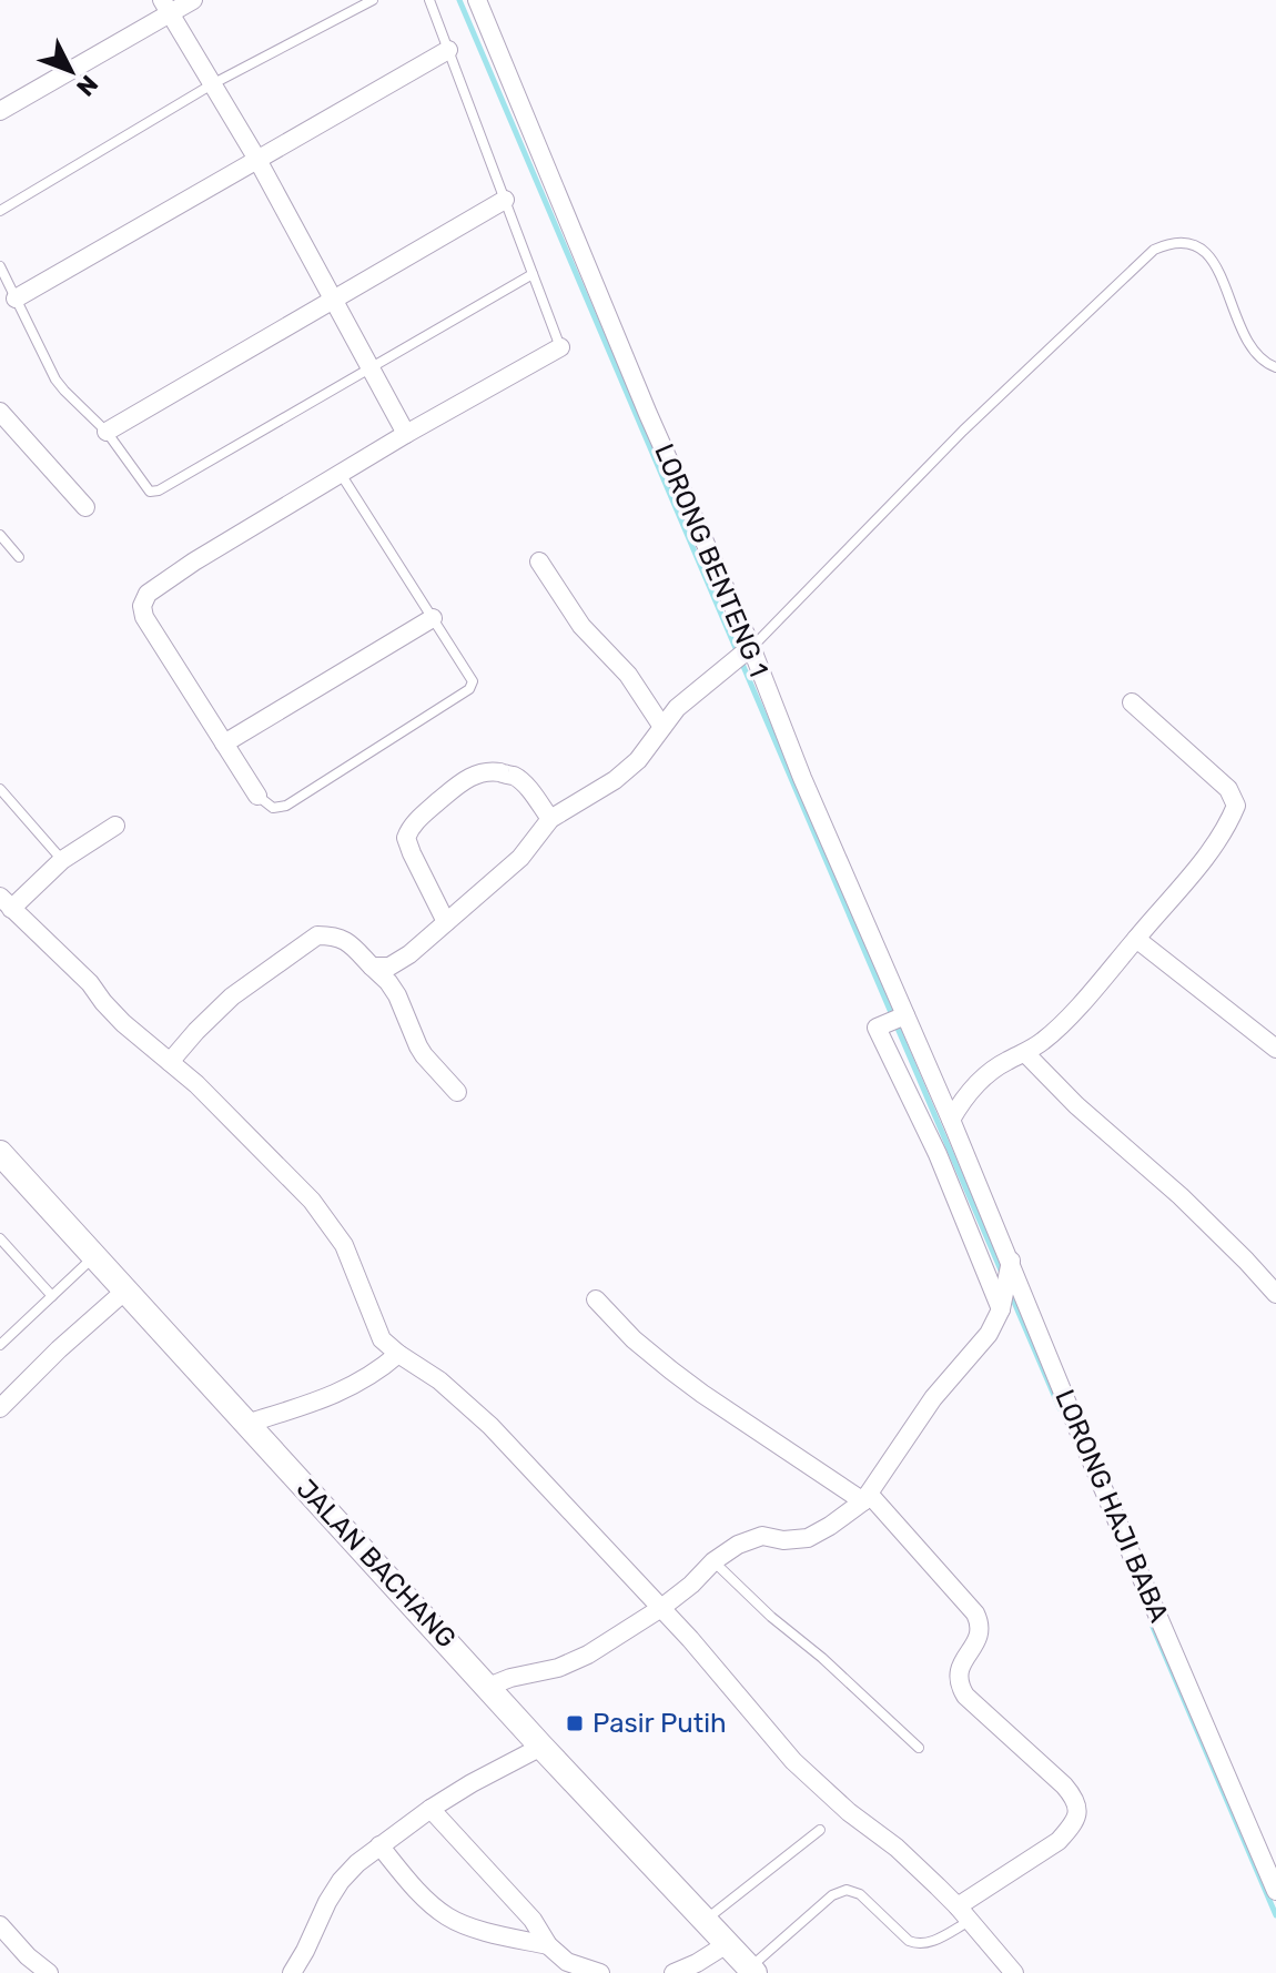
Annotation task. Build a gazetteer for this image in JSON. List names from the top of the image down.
{
  "streets": {
    "street": ["LORONG BENTENG 1", "LORONG HAJI BABA", "JALAN BACHANG"]
  },
  "crossings": [
    ["LORONG BENTENG 1", "LORONG HAJI BABA"]
  ],
  "places": {
    "transit": ["Pasir Putih"]
  },
  "north": "bottom right"
}
